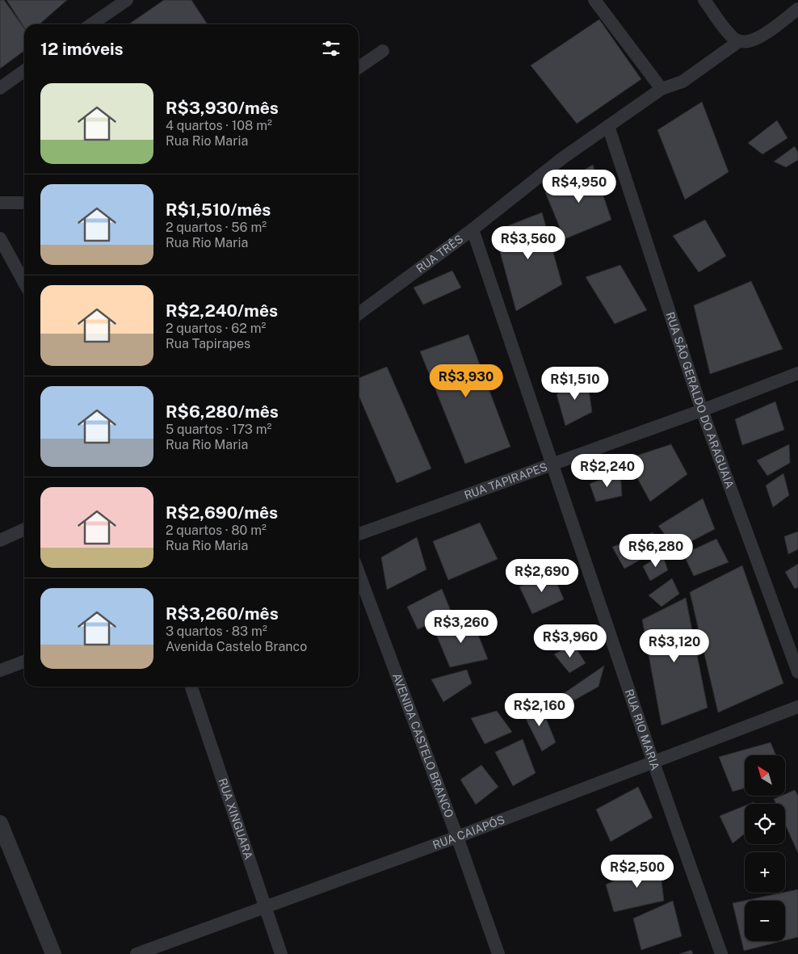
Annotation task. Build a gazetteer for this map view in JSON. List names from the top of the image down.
{
  "streets": {
    "street": [
      "RUA TRÊS",
      "RUA SÃO GERALDO DO ARAGUAIA",
      "RUA TAPIRAPES",
      "RUA RIO MARIA",
      "AVENIDA CASTELO BRANCO",
      "RUA XINGUARA",
      "RUA CAIAPÓS"
    ]
  },
  "crossings": [
    ["RUA TRÊS", "RUA SÃO GERALDO DO ARAGUAIA"],
    ["RUA TRÊS", "RUA RIO MARIA"],
    ["RUA SÃO GERALDO DO ARAGUAIA", "RUA TAPIRAPES"],
    ["RUA TAPIRAPES", "RUA RIO MARIA"],
    ["RUA RIO MARIA", "RUA CAIAPÓS"],
    ["AVENIDA CASTELO BRANCO", "RUA CAIAPÓS"],
    ["RUA XINGUARA", "RUA CAIAPÓS"]
  ],
  "north": "top left",
  "page": {
    "heading": "12 imóveis",
    "list": [
      {
        "name": "R$3,930/mês",
        "note": "4 quartos · 108 m² · Rua Rio Maria"
      },
      {
        "name": "R$1,510/mês",
        "note": "2 quartos · 56 m² · Rua Rio Maria"
      },
      {
        "name": "R$2,240/mês",
        "note": "2 quartos · 62 m² · Rua Tapirapes"
      },
      {
        "name": "R$6,280/mês",
        "note": "5 quartos · 173 m² · Rua Rio Maria"
      },
      {
        "name": "R$2,690/mês",
        "note": "2 quartos · 80 m² · Rua Rio Maria"
      },
      {
        "name": "R$3,260/mês",
        "note": "3 quartos · 83 m² · Avenida Castelo Branco"
      }
    ],
    "price": [
      "R$4,950",
      "R$3,560",
      "R$3,930",
      "R$1,510",
      "R$2,240",
      "R$6,280",
      "R$2,690",
      "R$3,260",
      "R$3,960",
      "R$3,120",
      "R$2,160",
      "R$2,500"
    ],
    "map_buttons": ["+", "−"]
  }
}
